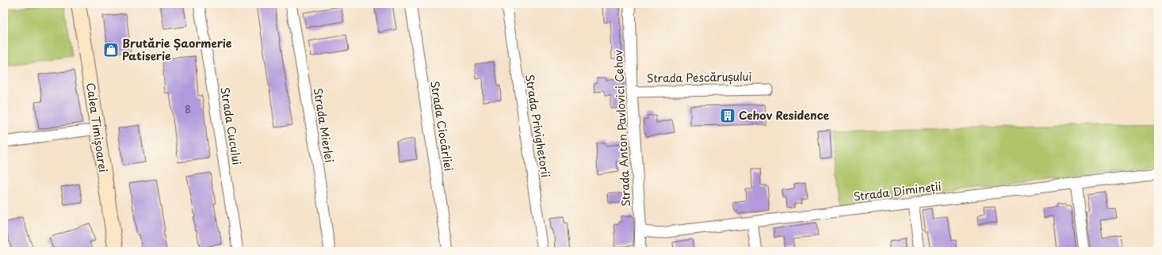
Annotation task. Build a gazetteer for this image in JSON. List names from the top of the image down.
{
  "streets": {
    "main road": ["Calea Timișoarei"],
    "street": [
      "Strada Pescărușului",
      "Strada Mierlei",
      "Strada Cucului",
      "Strada Ciocârliei",
      "Strada Privighetorii",
      "Strada Anton Pavlovici Cehov",
      "Strada Dimineții"
    ]
  },
  "crossings": [
    ["Strada Pescărușului", "Strada Anton Pavlovici Cehov"],
    ["Strada Anton Pavlovici Cehov", "Strada Dimineții"]
  ],
  "places": {
    "shop": ["Brutărie Șaormerie Patiserie"],
    "building": ["Cehov Residence"]
  },
  "house_numbers": ["8"]
}
